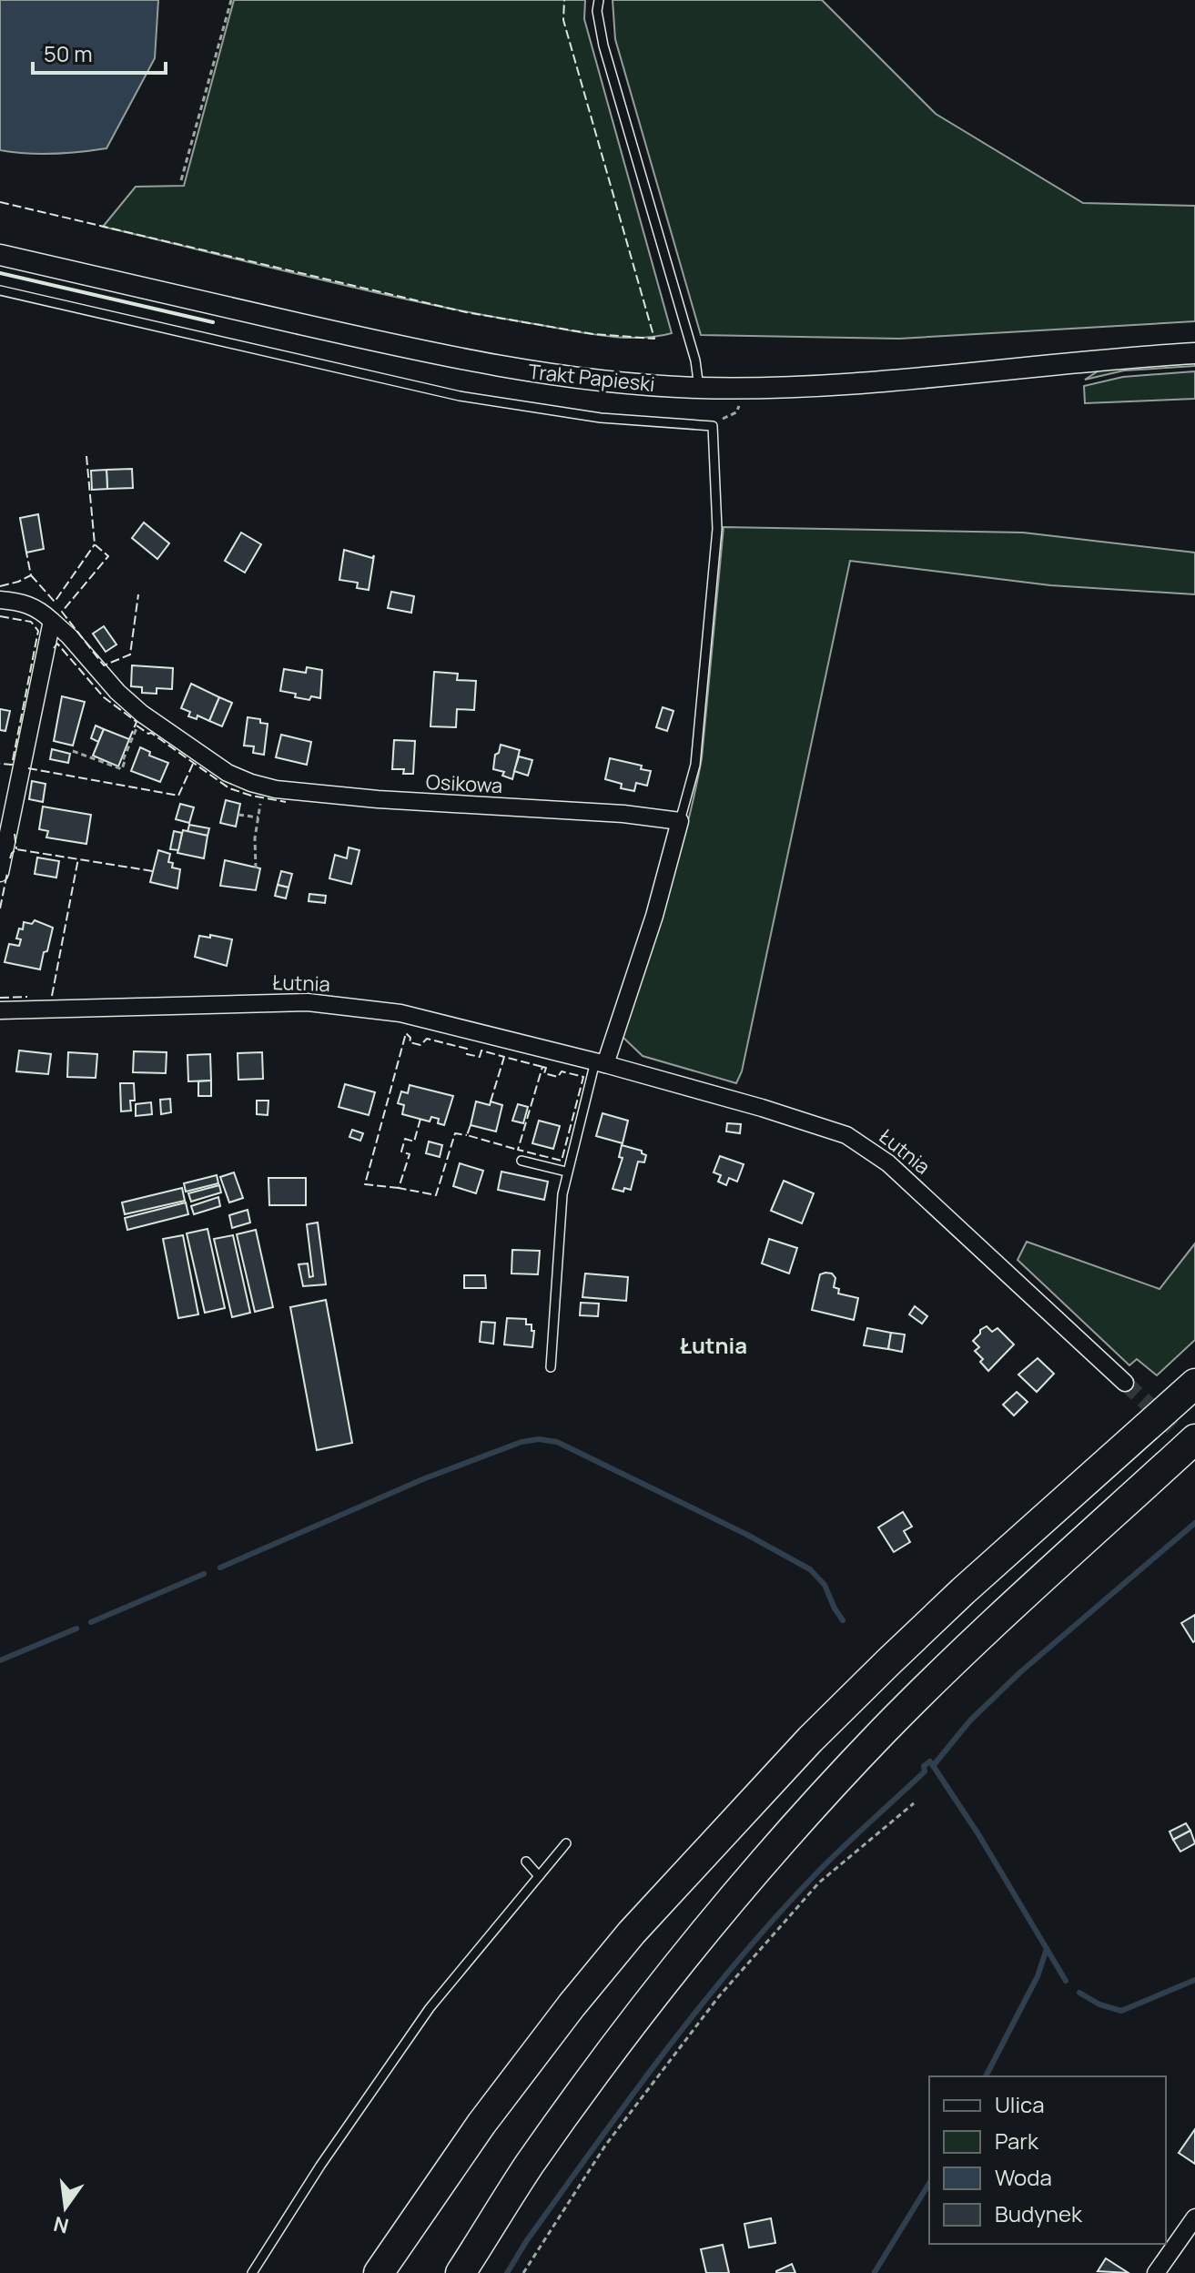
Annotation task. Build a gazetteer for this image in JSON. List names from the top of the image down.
{
  "streets": {
    "street": ["Trakt Papieski", "Osikowa", "Łutnia"]
  },
  "districts": ["Łutnia"],
  "legend": [
    "Ulica",
    "Park",
    "Woda",
    "Budynek"
  ],
  "scale_bar": "50 m",
  "north": "bottom"
}
